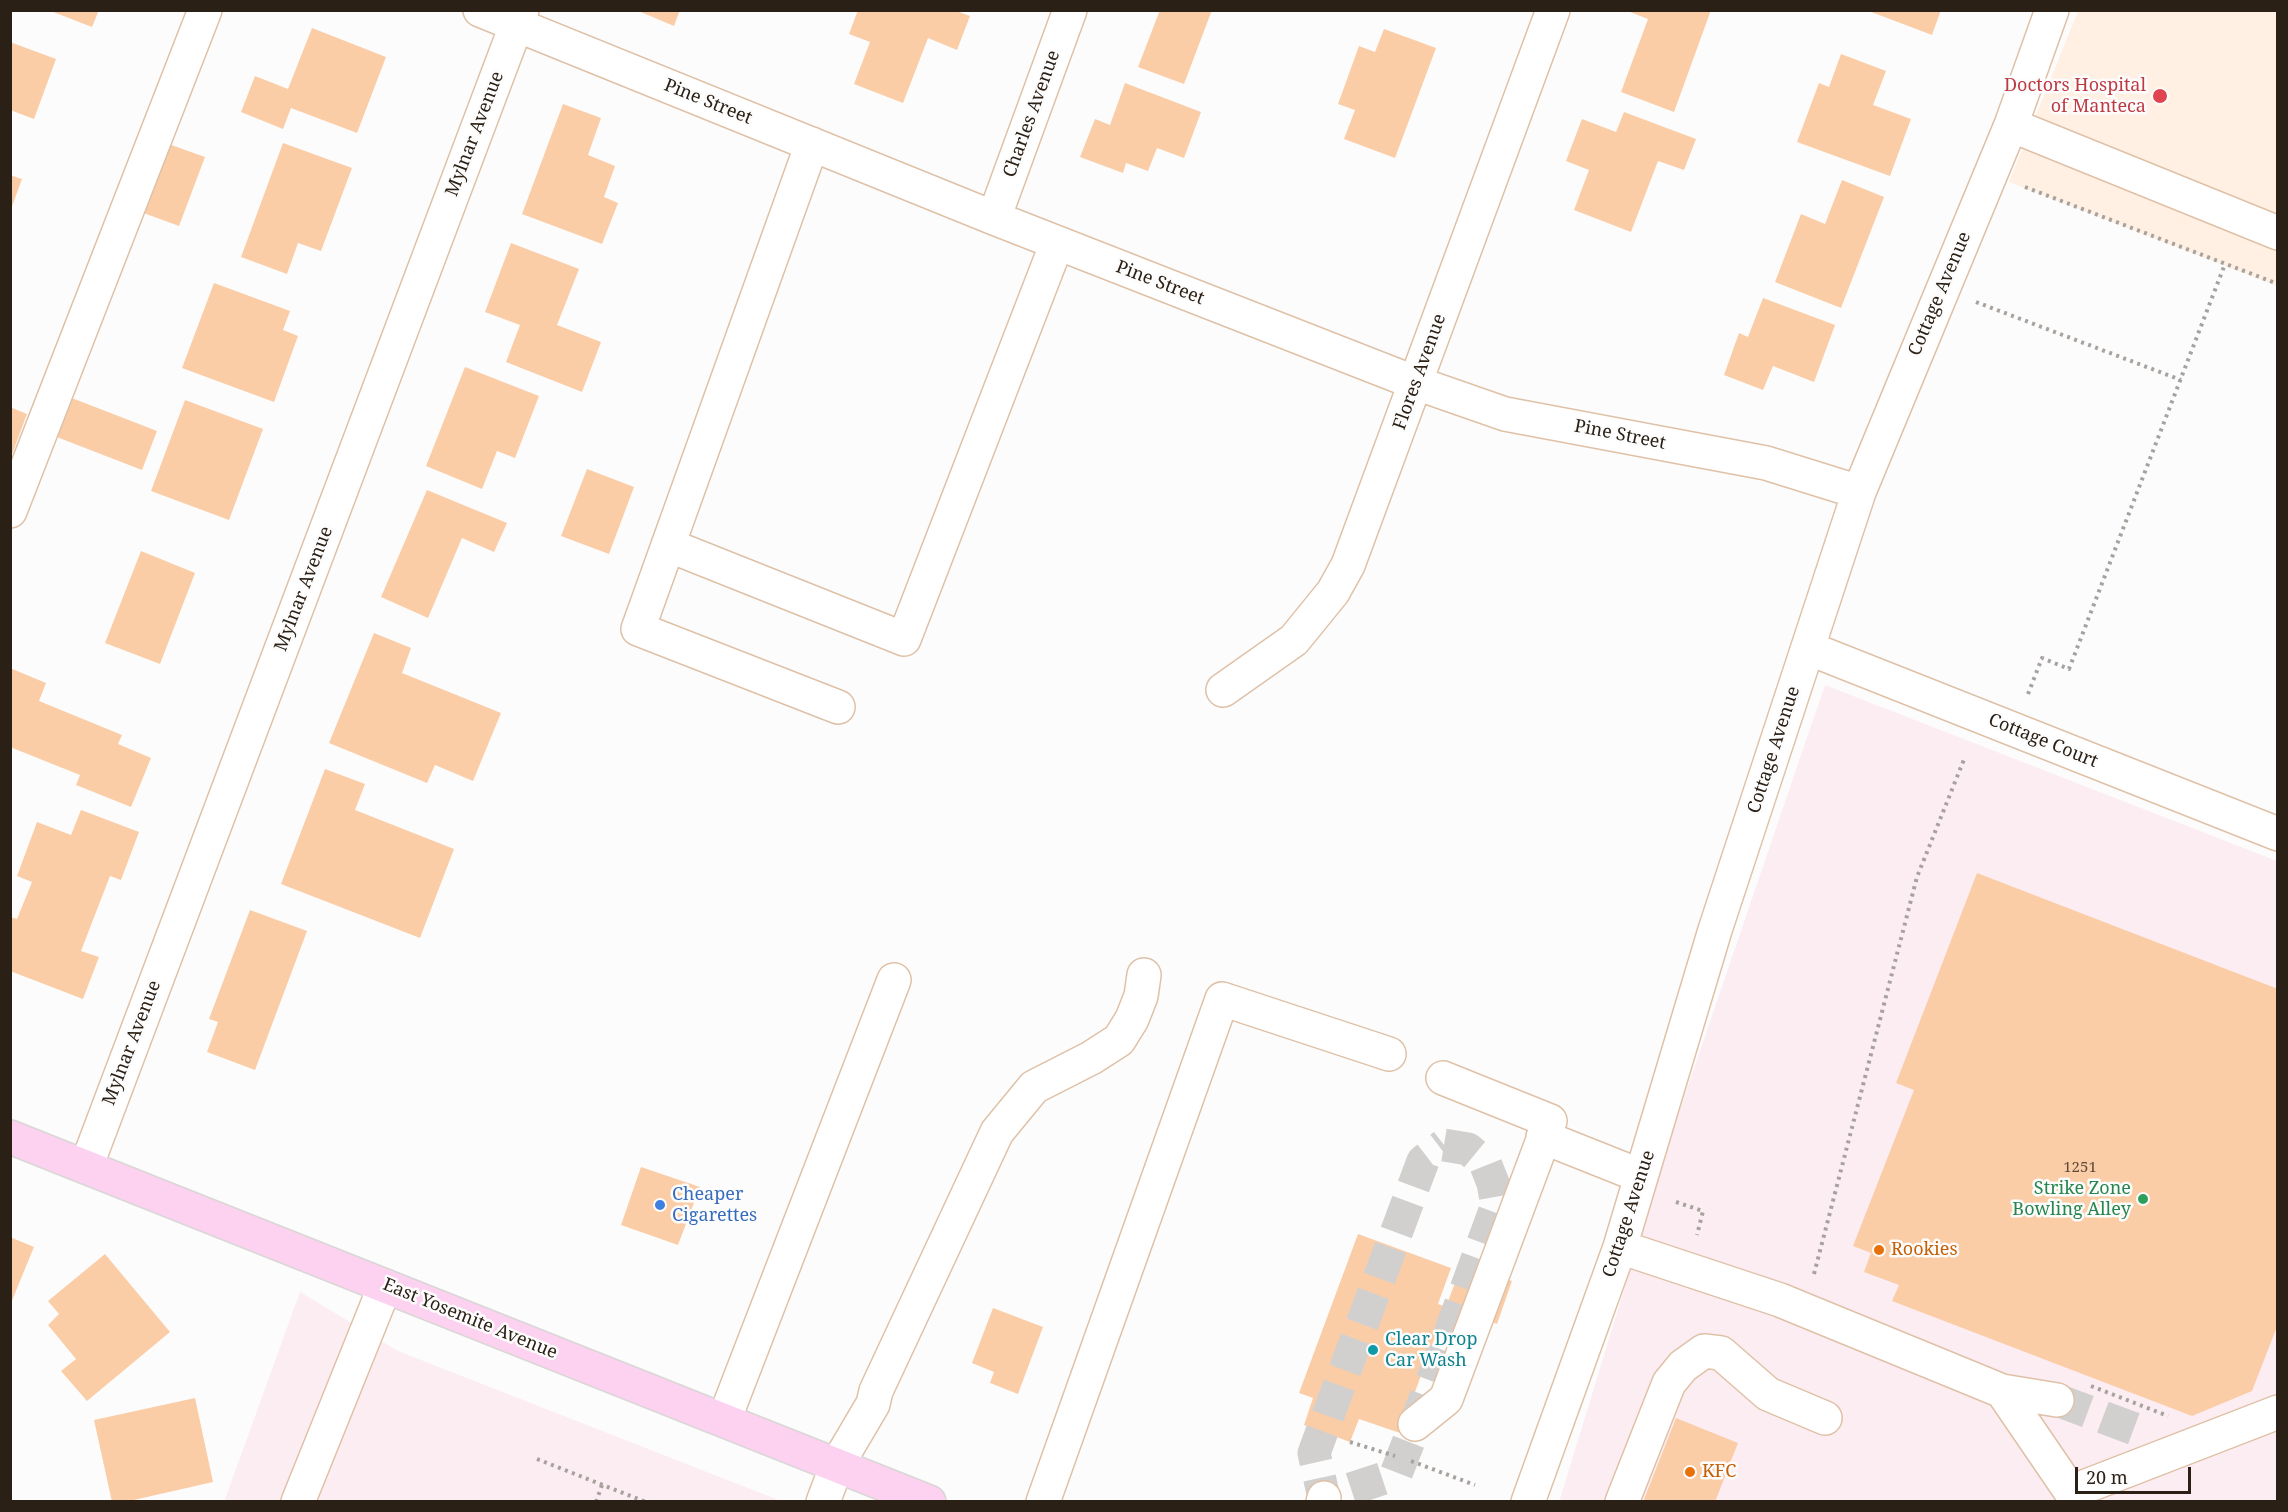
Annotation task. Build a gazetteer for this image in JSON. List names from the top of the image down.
{
  "streets": {
    "main road": ["East Yosemite Avenue"],
    "street": [
      "Pine Street",
      "Charles Avenue",
      "Mylnar Avenue",
      "Cottage Avenue",
      "Flores Avenue",
      "Cottage Court"
    ]
  },
  "crossings": [
    ["Pine Street", "Charles Avenue"],
    ["Pine Street", "Mylnar Avenue"],
    ["Pine Street", "Cottage Avenue"],
    ["Pine Street", "Flores Avenue"],
    ["Mylnar Avenue", "East Yosemite Avenue"],
    ["Cottage Avenue", "Cottage Court"]
  ],
  "places": [
    "Doctors Hospital of Manteca",
    "Strike Zone Bowling Alley",
    "Cheaper Cigarettes",
    "Rookies",
    "Clear Drop Car Wash",
    "KFC"
  ],
  "house_numbers": ["1251"],
  "scale_bar": "20 m"
}
